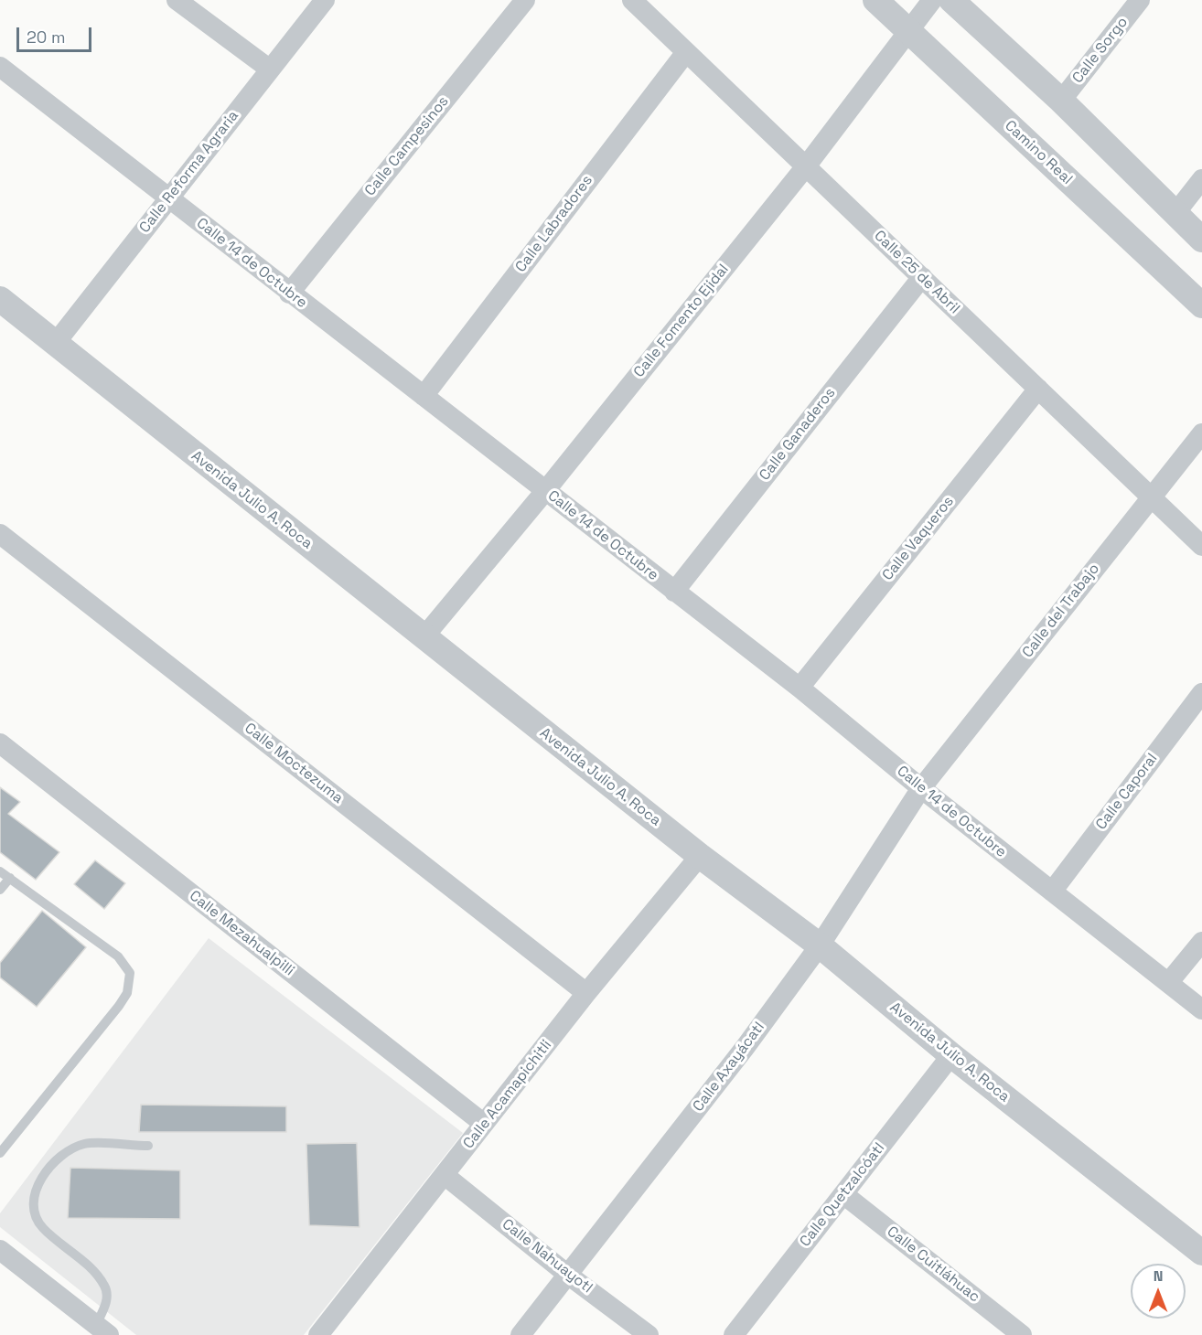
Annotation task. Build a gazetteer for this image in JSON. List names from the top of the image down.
{
  "streets": {
    "street": [
      "Calle Sorgo",
      "Calle Campesinos",
      "Camino Real",
      "Calle Reforma Agraria",
      "Calle Labradores",
      "Calle 14 de Octubre",
      "Calle 25 de Abril",
      "Calle Fomento Ejidal",
      "Calle Ganaderos",
      "Avenida Julio A. Roca",
      "Calle Vaqueros",
      "Calle del Trabajo",
      "Calle Moctezuma",
      "Calle Caporal",
      "Calle Mezahualpilli",
      "Calle Axayácatl",
      "Calle Acamapichitli",
      "Calle Quetzalcóatl",
      "Calle Nahuayotl",
      "Calle Cuitláhuac"
    ]
  },
  "crossings": [
    ["Calle Campesinos", "Calle 14 de Octubre"],
    ["Camino Real", "Calle Fomento Ejidal"],
    ["Calle Reforma Agraria", "Calle 14 de Octubre"],
    ["Calle Reforma Agraria", "Avenida Julio A. Roca"],
    ["Calle Labradores", "Calle 14 de Octubre"],
    ["Calle Labradores", "Calle 25 de Abril"],
    ["Calle 14 de Octubre", "Calle Fomento Ejidal"],
    ["Calle 14 de Octubre", "Calle Ganaderos"],
    ["Calle 14 de Octubre", "Calle Vaqueros"],
    ["Calle 14 de Octubre", "Calle del Trabajo"],
    ["Calle 14 de Octubre", "Calle Caporal"],
    ["Calle 14 de Octubre", "Calle Axayácatl"],
    ["Calle 25 de Abril", "Calle Fomento Ejidal"],
    ["Calle 25 de Abril", "Calle Ganaderos"],
    ["Calle 25 de Abril", "Calle Vaqueros"],
    ["Calle 25 de Abril", "Calle del Trabajo"],
    ["Calle Fomento Ejidal", "Avenida Julio A. Roca"],
    ["Avenida Julio A. Roca", "Calle Axayácatl"],
    ["Avenida Julio A. Roca", "Calle Acamapichitli"],
    ["Avenida Julio A. Roca", "Calle Quetzalcóatl"],
    ["Calle del Trabajo", "Calle Axayácatl"],
    ["Calle Moctezuma", "Calle Acamapichitli"],
    ["Calle Mezahualpilli", "Calle Acamapichitli"],
    ["Calle Axayácatl", "Calle Nahuayotl"],
    ["Calle Acamapichitli", "Calle Nahuayotl"],
    ["Calle Quetzalcóatl", "Calle Cuitláhuac"]
  ],
  "scale_bar": "20 m",
  "north": "top"
}
